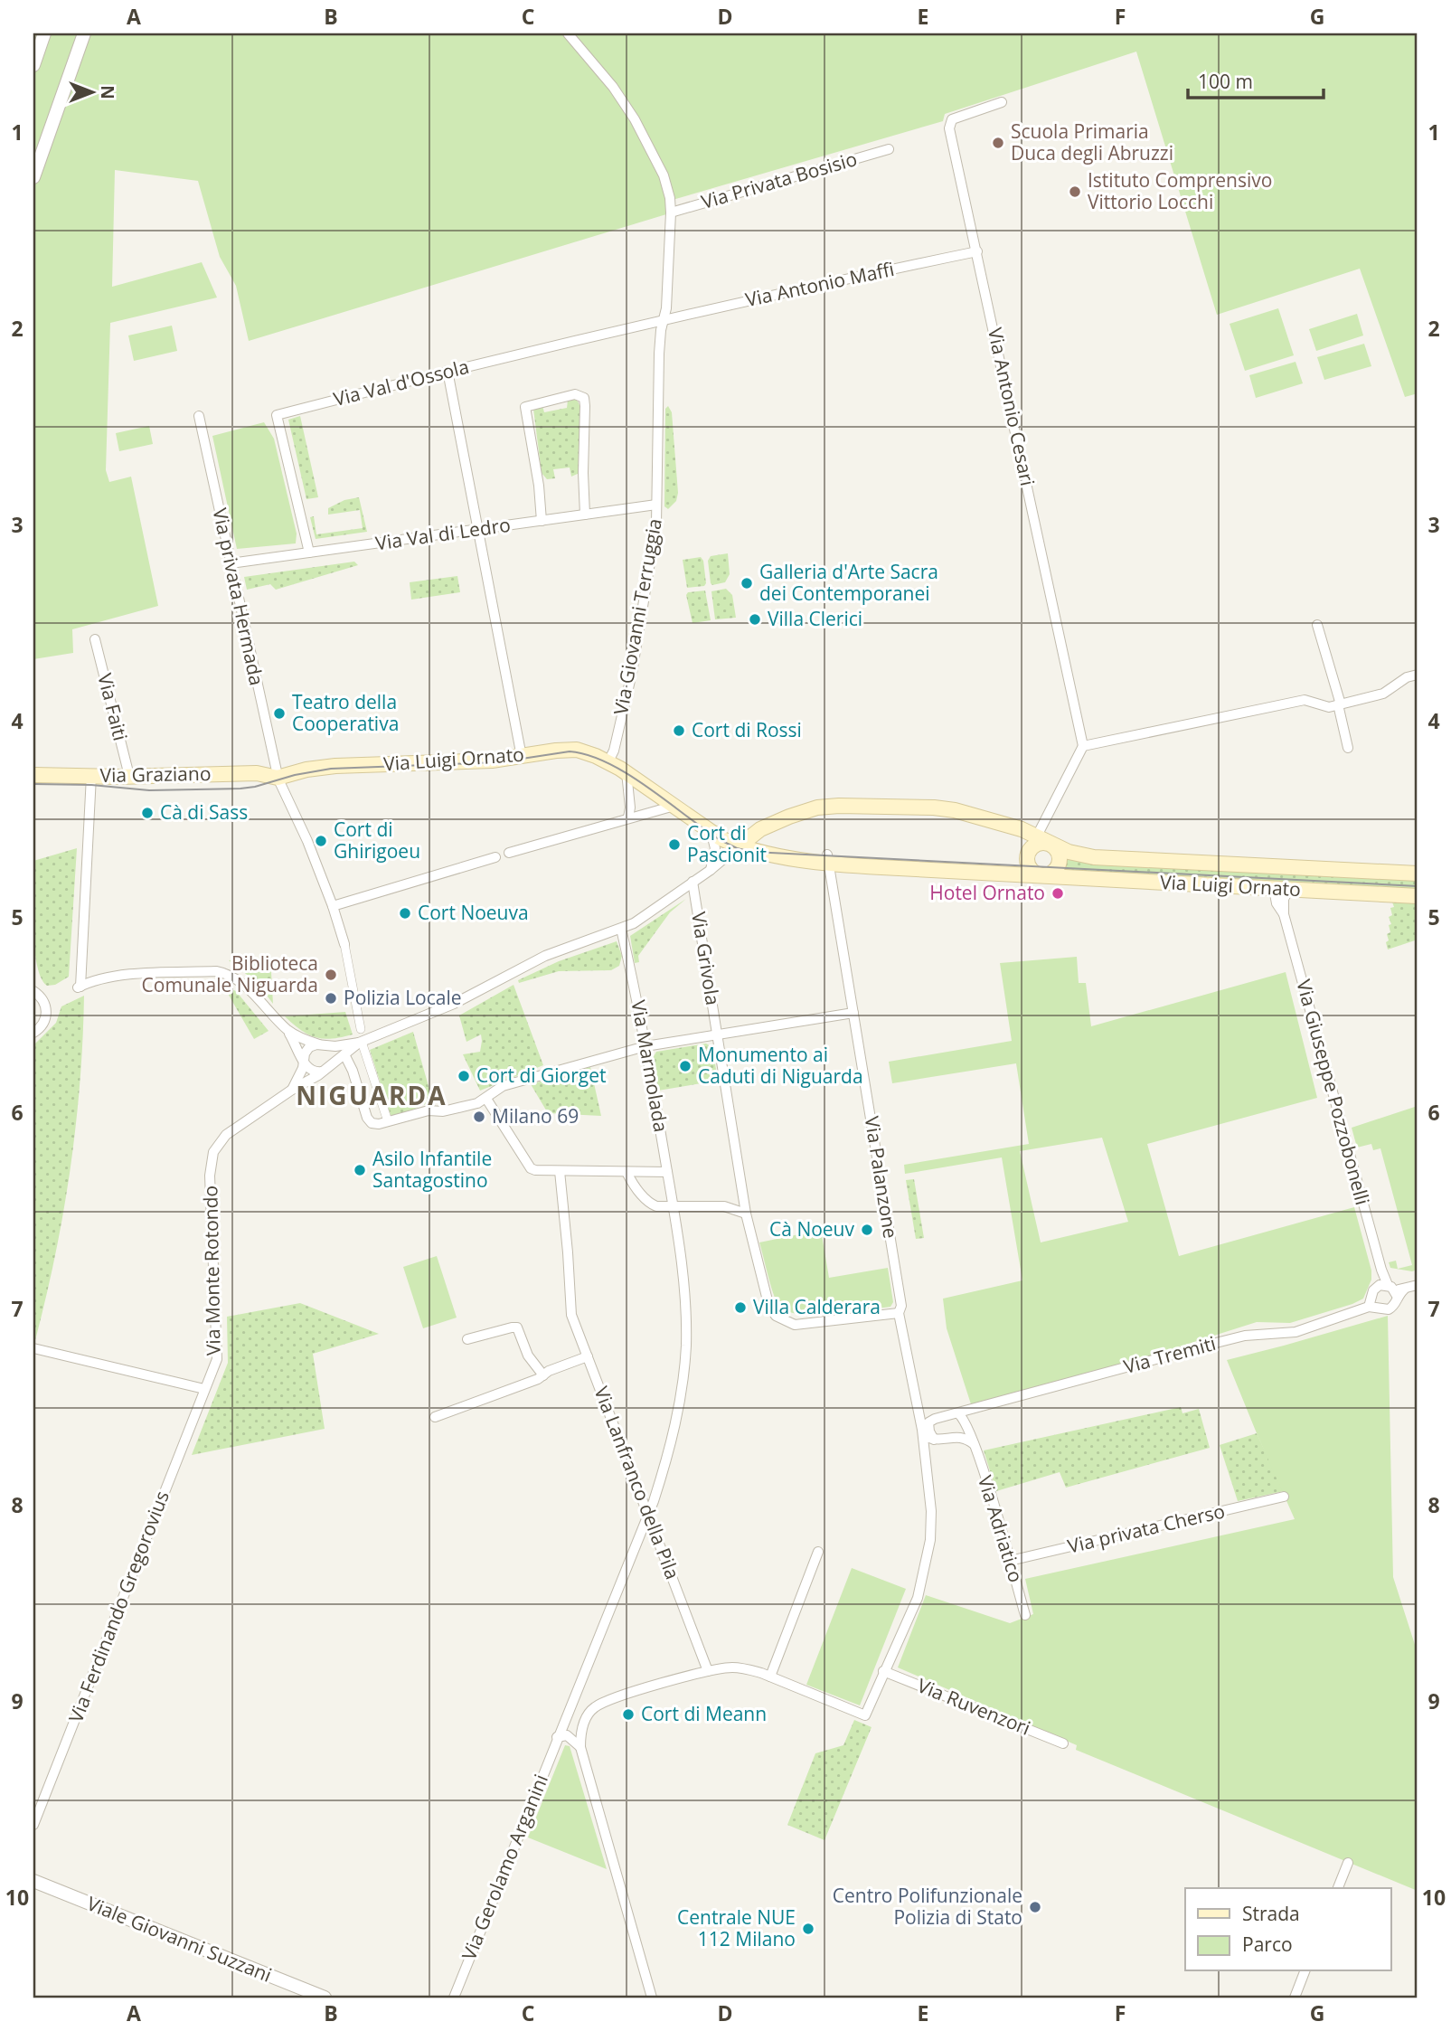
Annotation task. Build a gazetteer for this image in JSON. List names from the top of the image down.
{
  "streets": {
    "main road": ["Via Luigi Ornato", "Via Graziano"],
    "street": [
      "Via Privata Bosisio",
      "Via Antonio Maffi",
      "Via Val d'Ossola",
      "Via Antonio Cesari",
      "Via Val di Ledro",
      "Via privata Hermada",
      "Via Giovanni Terruggia",
      "Via Faiti",
      "Via Grivola",
      "Via Marmolada",
      "Via Giuseppe Pozzobonelli",
      "Via Palanzone",
      "Via Monte Rotondo",
      "Via Tremiti",
      "Via Lanfranco della Pila",
      "Via Adriatico",
      "Via privata Cherso",
      "Via Ferdinando Gregorovius",
      "Via Ruvenzori",
      "Via Gerolamo Arganini",
      "Viale Giovanni Suzzani"
    ]
  },
  "crossings": [
    ["Via Privata Bosisio", "Via Giovanni Terruggia"],
    ["Via Antonio Maffi", "Via Val d'Ossola"],
    ["Via Antonio Maffi", "Via Antonio Cesari"],
    ["Via Antonio Maffi", "Via Giovanni Terruggia"],
    ["Via Val d'Ossola", "Via Val di Ledro"],
    ["Via Val d'Ossola", "Via Giovanni Terruggia"],
    ["Via Val di Ledro", "Via privata Hermada"],
    ["Via Val di Ledro", "Via Giovanni Terruggia"],
    ["Via privata Hermada", "Via Luigi Ornato"],
    ["Via privata Hermada", "Via Graziano"],
    ["Via Giovanni Terruggia", "Via Luigi Ornato"],
    ["Via Faiti", "Via Graziano"],
    ["Via Luigi Ornato", "Via Graziano"],
    ["Via Luigi Ornato", "Via Giuseppe Pozzobonelli"],
    ["Via Luigi Ornato", "Via Palanzone"],
    ["Via Marmolada", "Via Gerolamo Arganini"],
    ["Via Giuseppe Pozzobonelli", "Via Tremiti"],
    ["Via Palanzone", "Via Ruvenzori"],
    ["Via Monte Rotondo", "Via Ferdinando Gregorovius"],
    ["Via Tremiti", "Via Adriatico"],
    ["Via Lanfranco della Pila", "Via Gerolamo Arganini"],
    ["Via Adriatico", "Via privata Cherso"]
  ],
  "districts": ["NIGUARDA"],
  "places": [
    "Scuola Primaria Duca degli Abruzzi",
    "Istituto Comprensivo Vittorio Locchi",
    "Galleria d'Arte Sacra dei Contemporanei",
    "Villa Clerici",
    "Teatro della Cooperativa",
    "Cort di Rossi",
    "Cà di Sass",
    "Cort di Ghirigoeu",
    "Cort di Pascionit",
    "Hotel Ornato",
    "Cort Noeuva",
    "Biblioteca Comunale Niguarda",
    "Polizia Locale",
    "Monumento ai Caduti di Niguarda",
    "Cort di Giorget",
    "Milano 69",
    "Asilo Infantile Santagostino",
    "Cà Noeuv",
    "Villa Calderara",
    "Cort di Meann",
    "Centro Polifunzionale Polizia di Stato",
    "Centrale NUE 112 Milano"
  ],
  "legend": ["Strada", "Parco"],
  "scale_bar": "100 m",
  "north": "right",
  "grid": {
    "columns": [
      "A",
      "B",
      "C",
      "D",
      "E",
      "F",
      "G"
    ],
    "rows": [
      "1",
      "2",
      "3",
      "4",
      "5",
      "6",
      "7",
      "8",
      "9",
      "10"
    ]
  }
}
